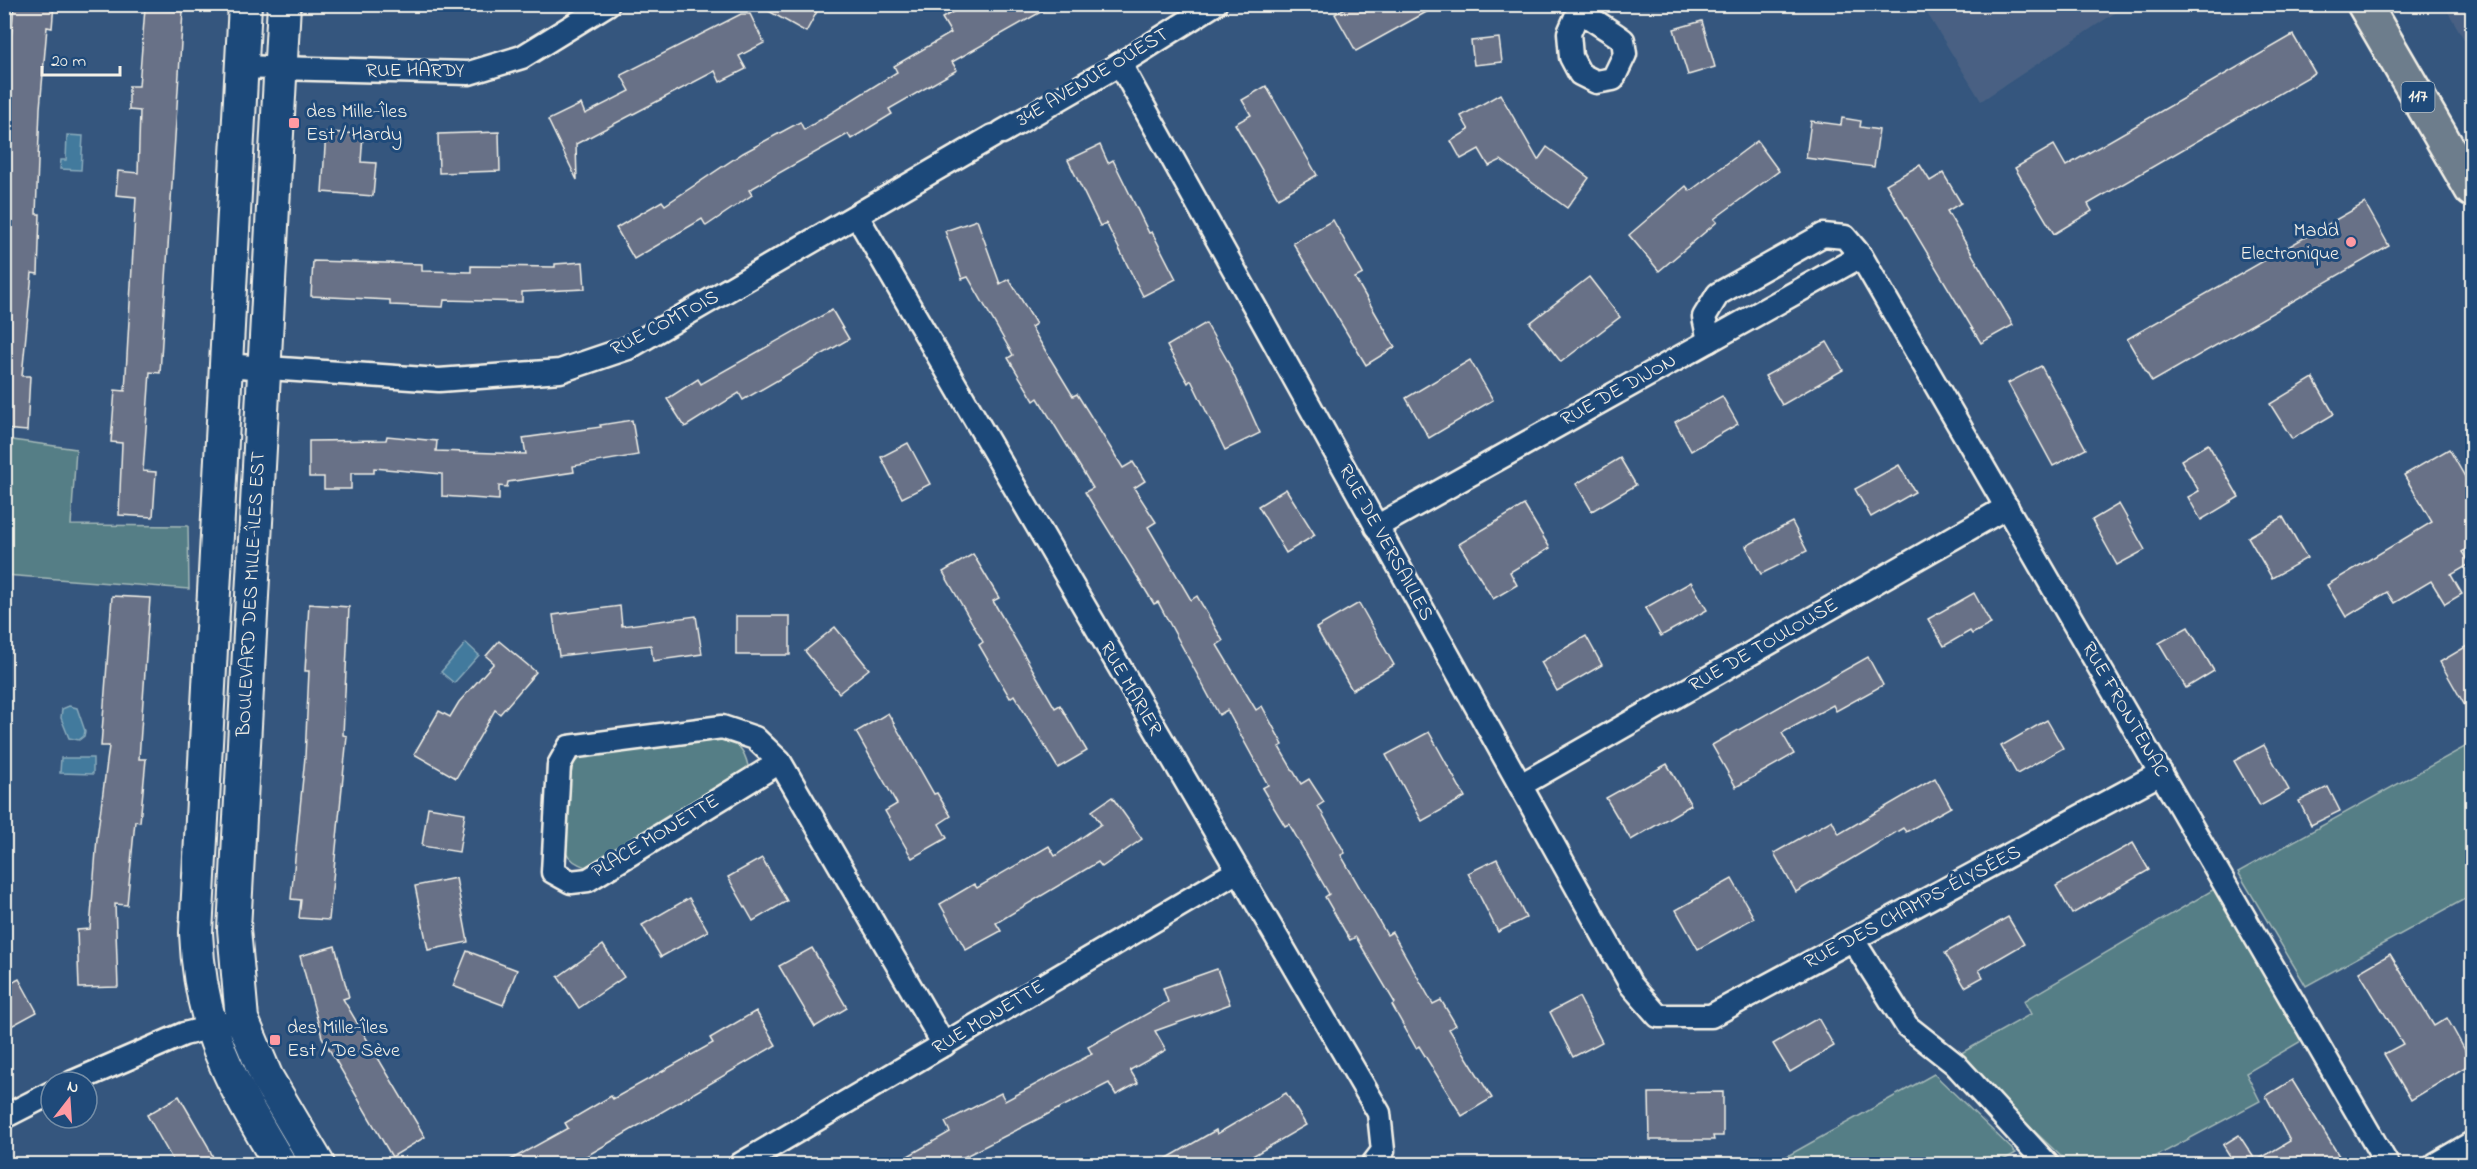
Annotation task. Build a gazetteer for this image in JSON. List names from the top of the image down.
{
  "streets": {
    "main road": ["117"],
    "street": [
      "RUE HARDY",
      "34E AVENUE OUEST",
      "RUE COMTOIS",
      "RUE DE DIJON",
      "RUE DE VERSAILLES",
      "BOULEVARD DES MILLE-ÎLES EST",
      "RUE DE TOULOUSE",
      "RUE MARIER",
      "RUE FRONTENAC",
      "PLACE MONETTE",
      "RUE DES CHAMPS-ÉLYSÉES",
      "RUE MONETTE"
    ]
  },
  "crossings": [
    ["RUE HARDY", "BOULEVARD DES MILLE-ÎLES EST"],
    ["34E AVENUE OUEST", "RUE COMTOIS"],
    ["34E AVENUE OUEST", "RUE DE VERSAILLES"],
    ["RUE COMTOIS", "BOULEVARD DES MILLE-ÎLES EST"],
    ["RUE COMTOIS", "RUE MARIER"],
    ["RUE DE DIJON", "RUE DE VERSAILLES"],
    ["RUE DE DIJON", "RUE FRONTENAC"],
    ["RUE DE VERSAILLES", "RUE DE TOULOUSE"],
    ["RUE DE VERSAILLES", "RUE DES CHAMPS-ÉLYSÉES"],
    ["RUE DE TOULOUSE", "RUE FRONTENAC"],
    ["RUE MARIER", "RUE MONETTE"],
    ["RUE FRONTENAC", "RUE DES CHAMPS-ÉLYSÉES"],
    ["PLACE MONETTE", "RUE MONETTE"]
  ],
  "places": {
    "transit": ["des Mille-Îles Est / Hardy", "des Mille-Îles Est / De Sève"],
    "other": ["Madd Electronique"]
  },
  "scale_bar": "20 m",
  "north": "top"
}
